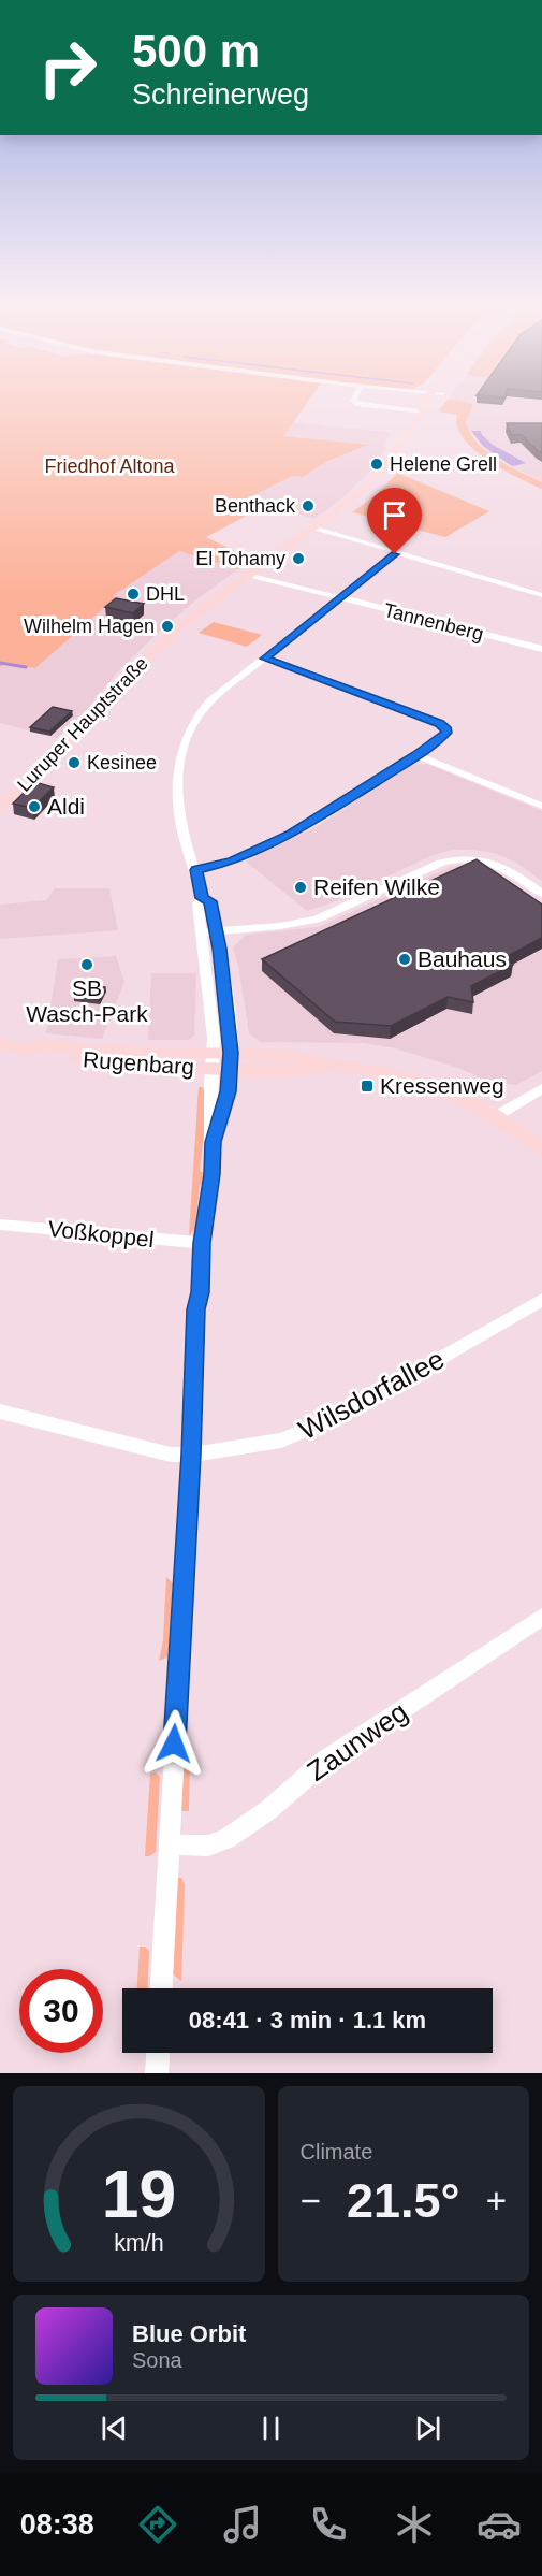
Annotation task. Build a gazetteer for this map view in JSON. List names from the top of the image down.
{
  "streets": {
    "main road": ["Luruper Hauptstraße", "Rugenbarg"],
    "street": [
      "Tannenberg",
      "Voßkoppel",
      "Wilsdorfallee",
      "Zaunweg"
    ]
  },
  "crossings": [
    ["Tannenberg", "Luruper Hauptstraße"]
  ],
  "parks": ["Friedhof Altona"],
  "places": {
    "other": [
      "Helene Grell",
      "Benthack",
      "El Tohamy",
      "DHL",
      "Wilhelm Hagen",
      "Kesinee",
      "Aldi",
      "Reifen Wilke",
      "Bauhaus",
      "SB Wasch-Park"
    ],
    "transit": ["Kressenweg"]
  },
  "page": {
    "turn": ["500 m", "Schreinerweg"],
    "limit": "30",
    "trip": "08:41 · 3 min · 1.1 km",
    "tile": "Climate",
    "heat": ["−", "21.5°", "+"],
    "song": ["Blue Orbit", "Sona"],
    "tabs": "08:38",
    "gauge": ["19", "km/h"]
  }
}
